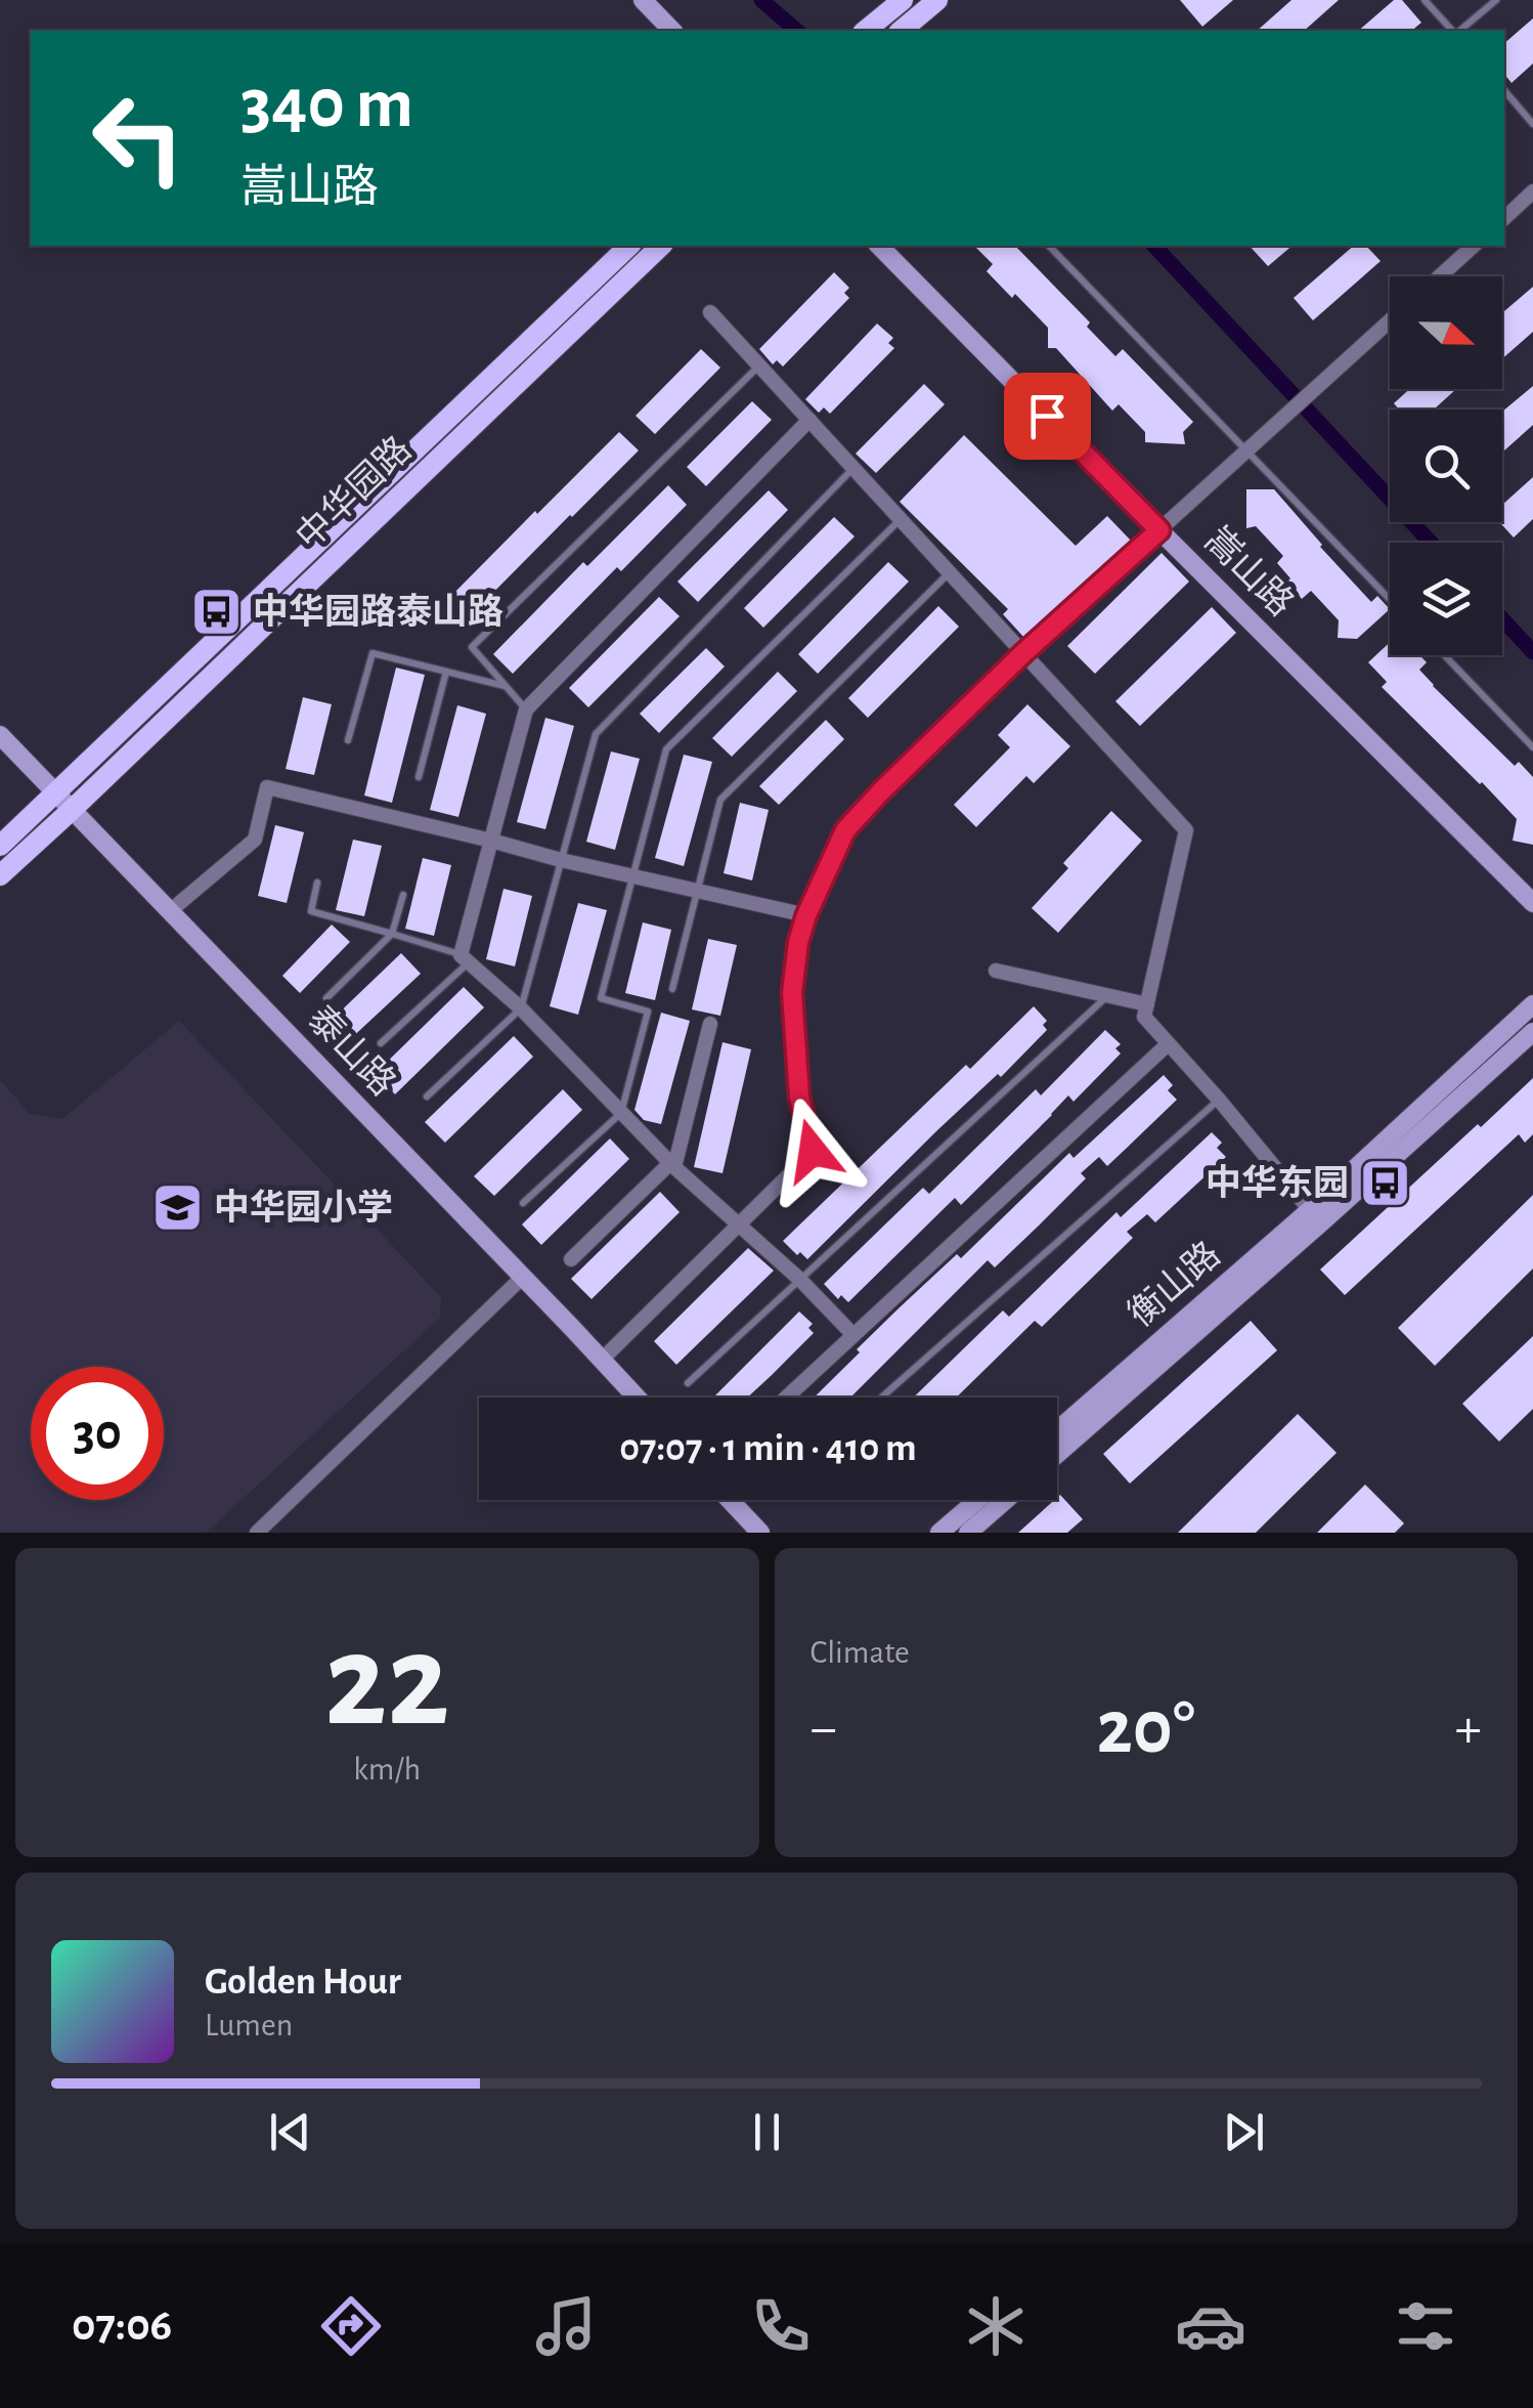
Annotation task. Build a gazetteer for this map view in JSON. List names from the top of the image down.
{
  "streets": {
    "main road": ["中华园路"],
    "street": ["嵩山路", "泰山路", "衡山路"]
  },
  "crossings": [
    ["中华园路", "泰山路"]
  ],
  "places": {
    "bus stop": ["中华园路泰山路", "中华东园"],
    "school or university": ["中华园小学"]
  },
  "north": "right",
  "page": {
    "turn": ["340 m", "嵩山路"],
    "limit": "30",
    "trip": "07:07 · 1 min · 410 m",
    "tile": [
      ["22", "km/h"],
      "Climate"
    ],
    "heat": ["−", "20°", "+"],
    "song": ["Golden Hour", "Lumen"],
    "tabs": "07:06"
  }
}
